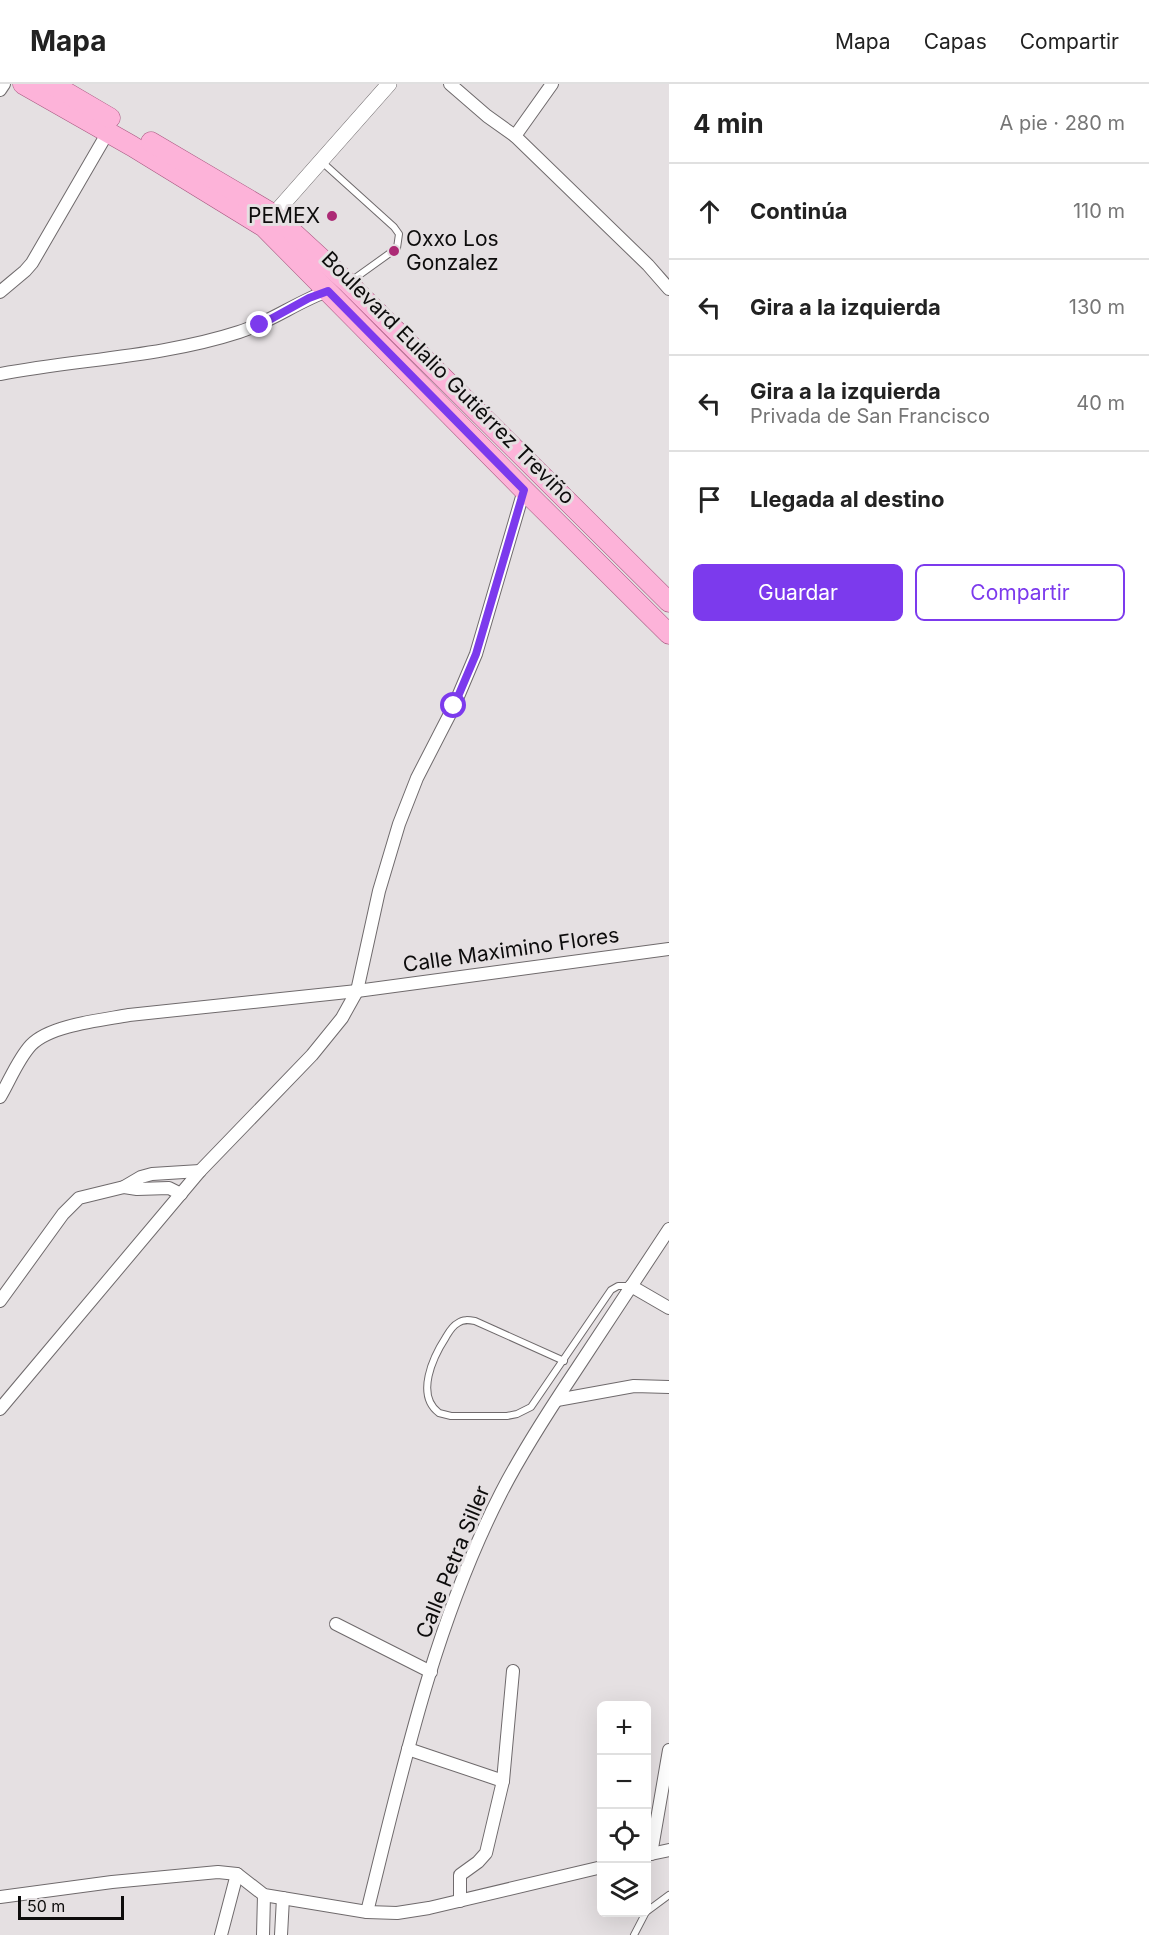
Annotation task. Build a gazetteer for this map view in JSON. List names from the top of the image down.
{
  "streets": {
    "main road": ["Boulevard Eulalio Gutiérrez Treviño"],
    "street": ["Calle Maximino Flores", "Calle Petra Siller"]
  },
  "places": ["PEMEX", "Oxxo Los Gonzalez"],
  "scale_bar": "50 m",
  "page": {
    "header": "Mapa",
    "nav": ["Mapa", "Capas", "Compartir"],
    "heading": ["4 min", "A pie · 280 m"],
    "list": [
      ["Continúa", "110 m"],
      ["Gira a la izquierda", "130 m"],
      ["Gira a la izquierda", "Privada de San Francisco", "40 m"],
      "Llegada al destino"
    ],
    "buttons": ["Guardar", "Compartir"],
    "map_buttons": ["+", "−"],
    "scale": "50 m"
  }
}
